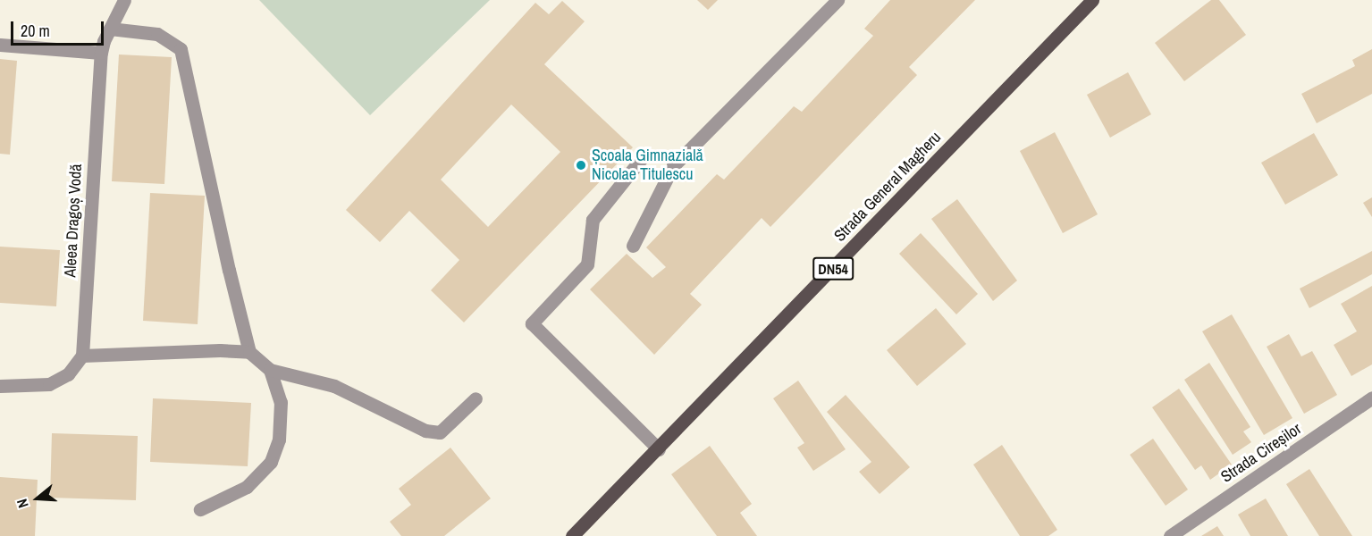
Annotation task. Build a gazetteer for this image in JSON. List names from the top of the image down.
{
  "streets": {
    "main road": ["Strada General Magheru", "DN54"],
    "street": ["Aleea Dragoș Vodă", "Strada Cireșilor"]
  },
  "places": ["Școala Gimnazială Nicolae Titulescu"],
  "scale_bar": "20 m",
  "north": "left"
}
